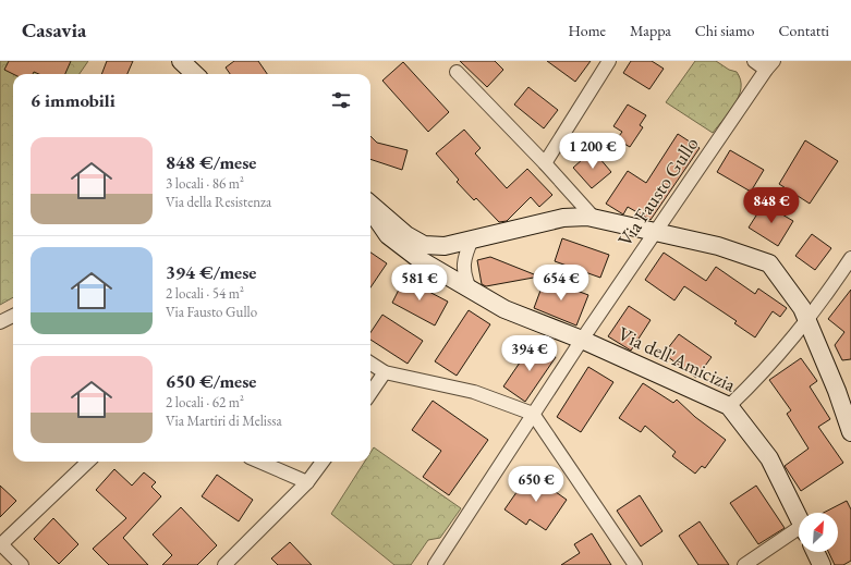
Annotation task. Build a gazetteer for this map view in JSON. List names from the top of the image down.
{
  "streets": {
    "street": ["Via Fausto Gullo", "Via dell'Amicizia"]
  },
  "crossings": [
    ["Via Fausto Gullo", "Via dell'Amicizia"]
  ],
  "north": "top right",
  "page": {
    "header": "Casavia",
    "nav": [
      "Home",
      "Mappa",
      "Chi siamo",
      "Contatti"
    ],
    "heading": "6 immobili",
    "list": [
      {
        "name": "848 €/mese",
        "note": "3 locali · 86 m² · Via della Resistenza"
      },
      {
        "name": "394 €/mese",
        "note": "2 locali · 54 m² · Via Fausto Gullo"
      },
      {
        "name": "650 €/mese",
        "note": "2 locali · 62 m² · Via Martiri di Melissa"
      }
    ],
    "price": [
      "1 200 €",
      "848 €",
      "581 €",
      "654 €",
      "394 €",
      "650 €"
    ]
  }
}
